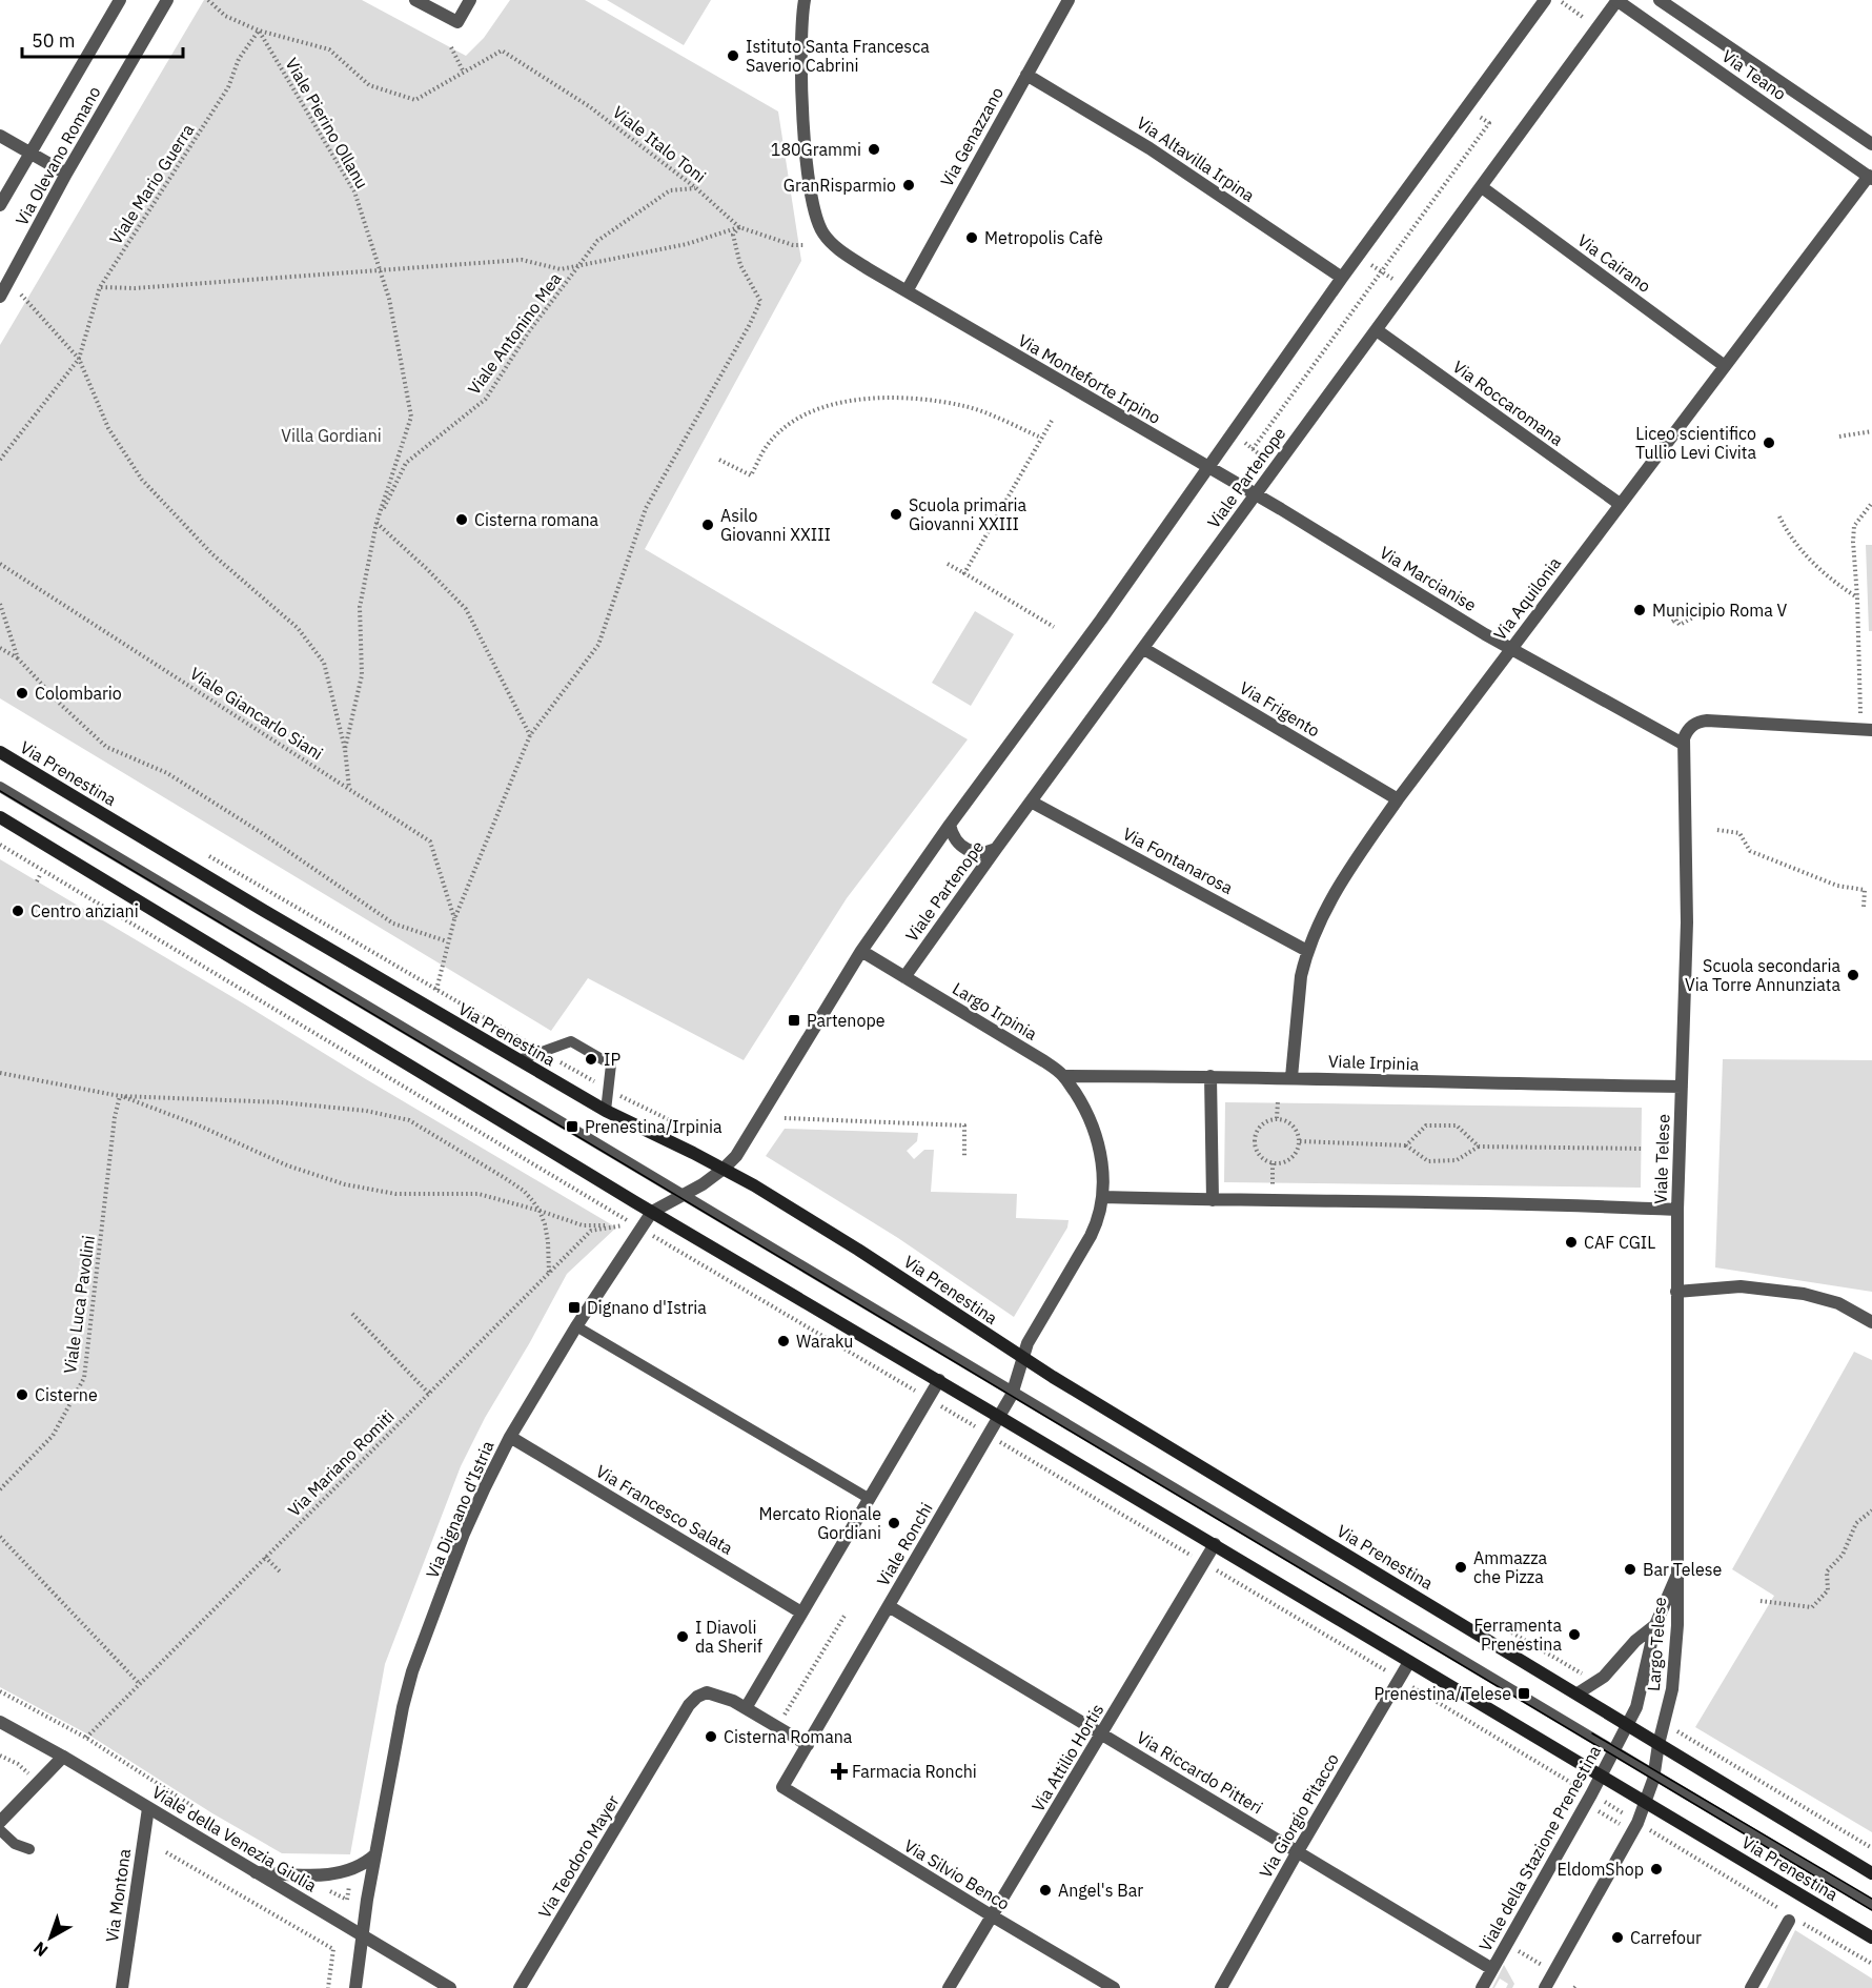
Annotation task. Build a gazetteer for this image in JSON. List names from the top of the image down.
{
  "streets": {
    "main road": ["Via Prenestina"],
    "street": [
      "Via Teano",
      "Via Genazzano",
      "Via Olevano Romano",
      "Via Altavilla Irpina",
      "Via Cairano",
      "Via Monteforte Irpino",
      "Via Roccaromana",
      "Viale Partenope",
      "Via Marcianise",
      "Via Aquilonia",
      "Via Frigento",
      "Via Fontanarosa",
      "Largo Irpinia",
      "Viale Irpinia",
      "Viale Telese",
      "Via Dignano d'Istria",
      "Via Francesco Salata",
      "Viale Ronchi",
      "Largo Telese",
      "Via Attilio Hortis",
      "Via Riccardo Pitteri",
      "Via Giorgio Pitacco",
      "Viale della Venezia Giulia",
      "Viale della Stazione Prenestina",
      "Via Teodoro Mayer",
      "Via Silvio Benco",
      "Via Montona"
    ],
    "path": [
      "Viale Pierino Ollanu",
      "Viale Italo Toni",
      "Viale Mario Guerra",
      "Viale Antonino Mea",
      "Viale Giancarlo Siani",
      "Viale Luca Pavolini",
      "Via Mariano Romiti"
    ]
  },
  "crossings": [
    ["Via Teano", "Viale Partenope"],
    ["Via Teano", "Via Aquilonia"],
    ["Viale Pierino Ollanu", "Viale Mario Guerra"],
    ["Viale Pierino Ollanu", "Viale Antonino Mea"],
    ["Via Genazzano", "Via Altavilla Irpina"],
    ["Via Genazzano", "Via Monteforte Irpino"],
    ["Viale Italo Toni", "Viale Antonino Mea"],
    ["Via Altavilla Irpina", "Viale Partenope"],
    ["Via Cairano", "Viale Partenope"],
    ["Via Cairano", "Via Aquilonia"],
    ["Via Monteforte Irpino", "Viale Partenope"],
    ["Via Monteforte Irpino", "Via Marcianise"],
    ["Via Roccaromana", "Viale Partenope"],
    ["Via Roccaromana", "Via Aquilonia"],
    ["Viale Partenope", "Via Marcianise"],
    ["Viale Partenope", "Via Frigento"],
    ["Viale Partenope", "Via Fontanarosa"],
    ["Viale Partenope", "Largo Irpinia"],
    ["Via Marcianise", "Via Aquilonia"],
    ["Via Marcianise", "Viale Telese"],
    ["Via Aquilonia", "Via Frigento"],
    ["Via Aquilonia", "Via Fontanarosa"],
    ["Via Aquilonia", "Viale Irpinia"],
    ["Via Prenestina", "Largo Irpinia"],
    ["Via Prenestina", "Via Dignano d'Istria"],
    ["Via Prenestina", "Viale Ronchi"],
    ["Via Prenestina", "Largo Telese"],
    ["Via Prenestina", "Via Attilio Hortis"],
    ["Via Prenestina", "Via Giorgio Pitacco"],
    ["Via Prenestina", "Viale della Stazione Prenestina"],
    ["Largo Irpinia", "Viale Irpinia"],
    ["Largo Irpinia", "Viale Ronchi"],
    ["Viale Irpinia", "Viale Telese"],
    ["Viale Telese", "Largo Telese"],
    ["Via Dignano d'Istria", "Via Francesco Salata"],
    ["Via Dignano d'Istria", "Viale della Venezia Giulia"],
    ["Viale Ronchi", "Via Riccardo Pitteri"],
    ["Viale Ronchi", "Via Silvio Benco"],
    ["Largo Telese", "Viale della Stazione Prenestina"],
    ["Via Attilio Hortis", "Via Riccardo Pitteri"],
    ["Via Attilio Hortis", "Via Silvio Benco"],
    ["Via Riccardo Pitteri", "Via Giorgio Pitacco"],
    ["Via Riccardo Pitteri", "Viale della Stazione Prenestina"],
    ["Viale della Venezia Giulia", "Via Montona"]
  ],
  "parks": ["Villa Gordiani"],
  "places": {
    "other": [
      "Istituto Santa Francesca Saverio Cabrini",
      "180Grammi",
      "GranRisparmio",
      "Metropolis Cafè",
      "Liceo scientifico Tullio Levi Civita",
      "Scuola primaria Giovanni XXIII",
      "Cisterna romana",
      "Asilo Giovanni XXIII",
      "Municipio Roma V",
      "Colombario",
      "Centro anziani",
      "Scuola secondaria Via Torre Annunziata",
      "IP",
      "CAF CGIL",
      "Waraku",
      "Cisterne",
      "Mercato Rionale Gordiani",
      "Ammazza che Pizza",
      "Bar Telese",
      "Ferramenta Prenestina",
      "I Diavoli da Sherif",
      "Cisterna Romana",
      "EldomShop",
      "Angel's Bar",
      "Carrefour"
    ],
    "transit": [
      "Partenope",
      "Prenestina/Irpinia",
      "Dignano d'Istria",
      "Prenestina/Telese"
    ],
    "health": ["Farmacia Ronchi"]
  },
  "scale_bar": "50 m",
  "north": "bottom left"
}
